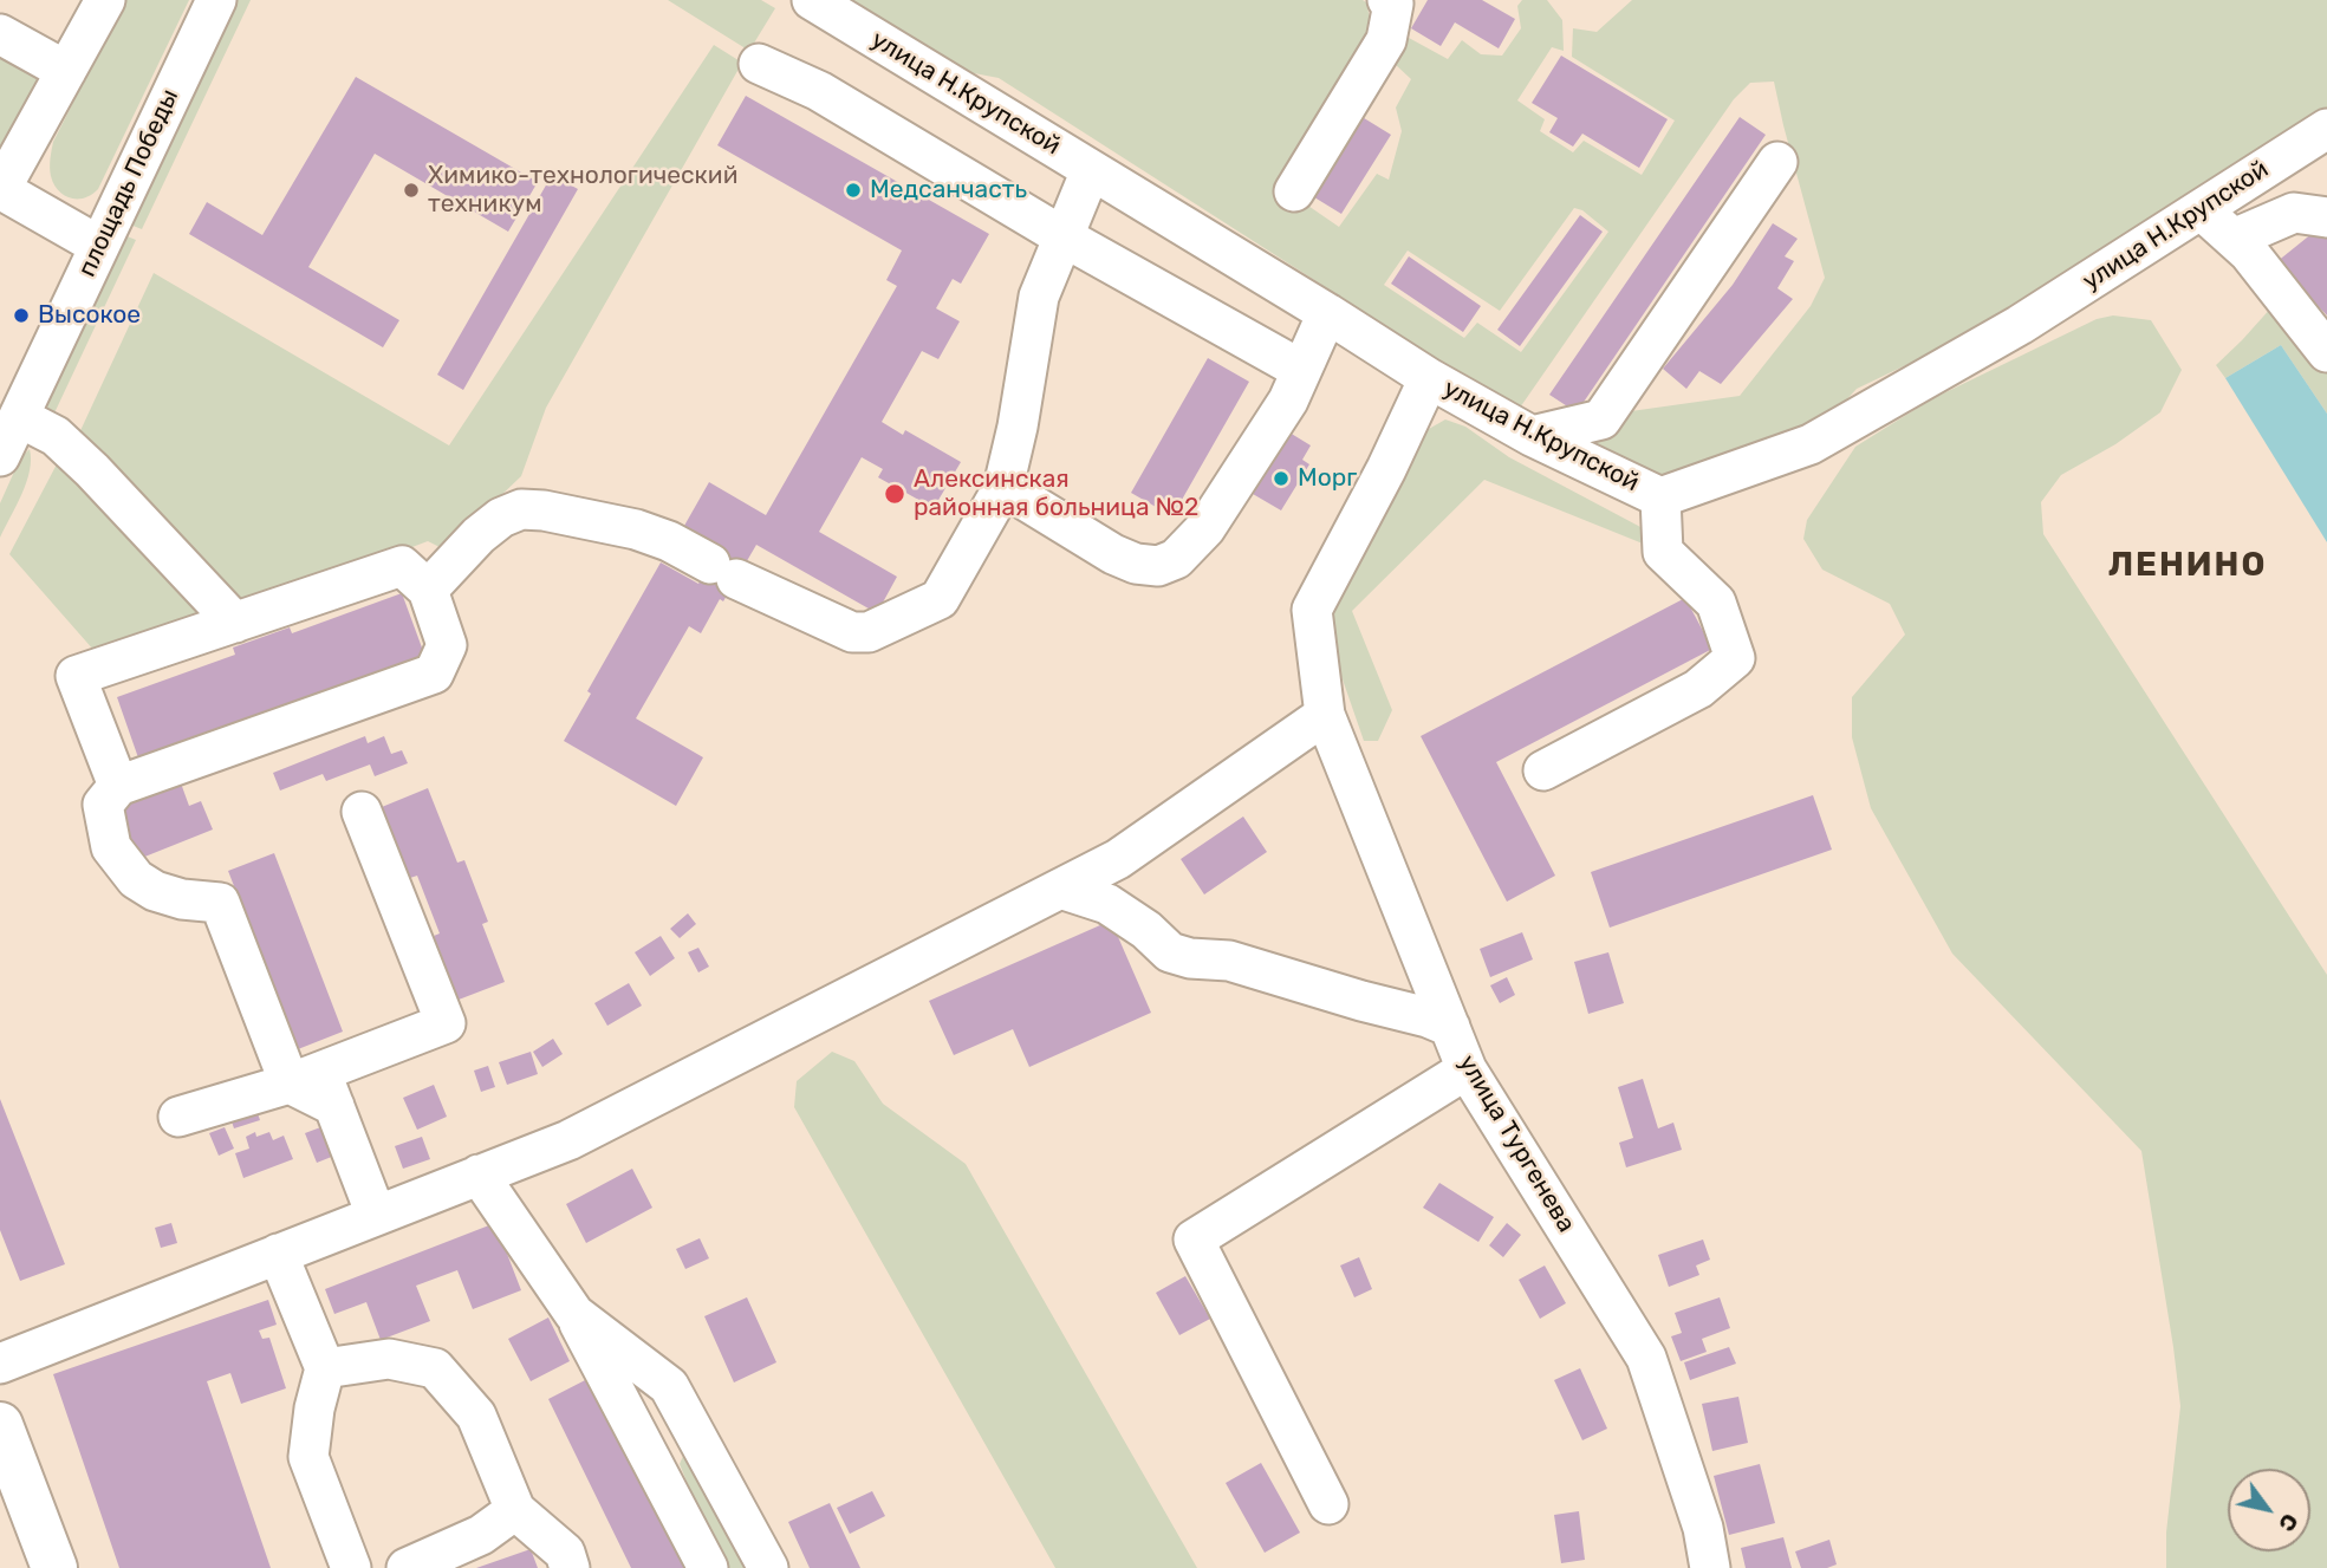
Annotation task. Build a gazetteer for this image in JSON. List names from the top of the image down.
{
  "streets": {
    "street": ["улица Н.Крупской", "площадь Победы", "улица Тургенева"]
  },
  "crossings": [
    ["улица Н.Крупской", "улица Тургенева"]
  ],
  "districts": ["ЛЕНИНО"],
  "places": [
    "Химико-технологический техникум",
    "Медсанчасть",
    "Высокое",
    "Морг",
    "Алексинская районная больница №2"
  ],
  "north": "bottom right"
}
